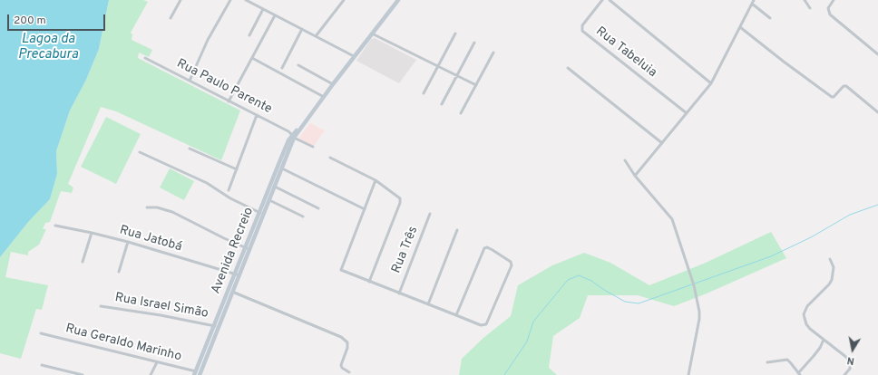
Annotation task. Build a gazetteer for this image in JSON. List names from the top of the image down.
{
  "streets": {
    "main road": ["Avenida Recreio"],
    "street": [
      "Rua Tabeluia",
      "Rua Paulo Parente",
      "Rua Jatobá",
      "Rua Três",
      "Rua Israel Simão",
      "Rua Geraldo Marinho"
    ]
  },
  "crossings": [
    ["Rua Paulo Parente", "Avenida Recreio"],
    ["Rua Jatobá", "Avenida Recreio"],
    ["Avenida Recreio", "Rua Israel Simão"],
    ["Avenida Recreio", "Rua Geraldo Marinho"]
  ],
  "water": ["Lagoa da Precabura"],
  "scale_bar": "200 m",
  "north": "bottom"
}
